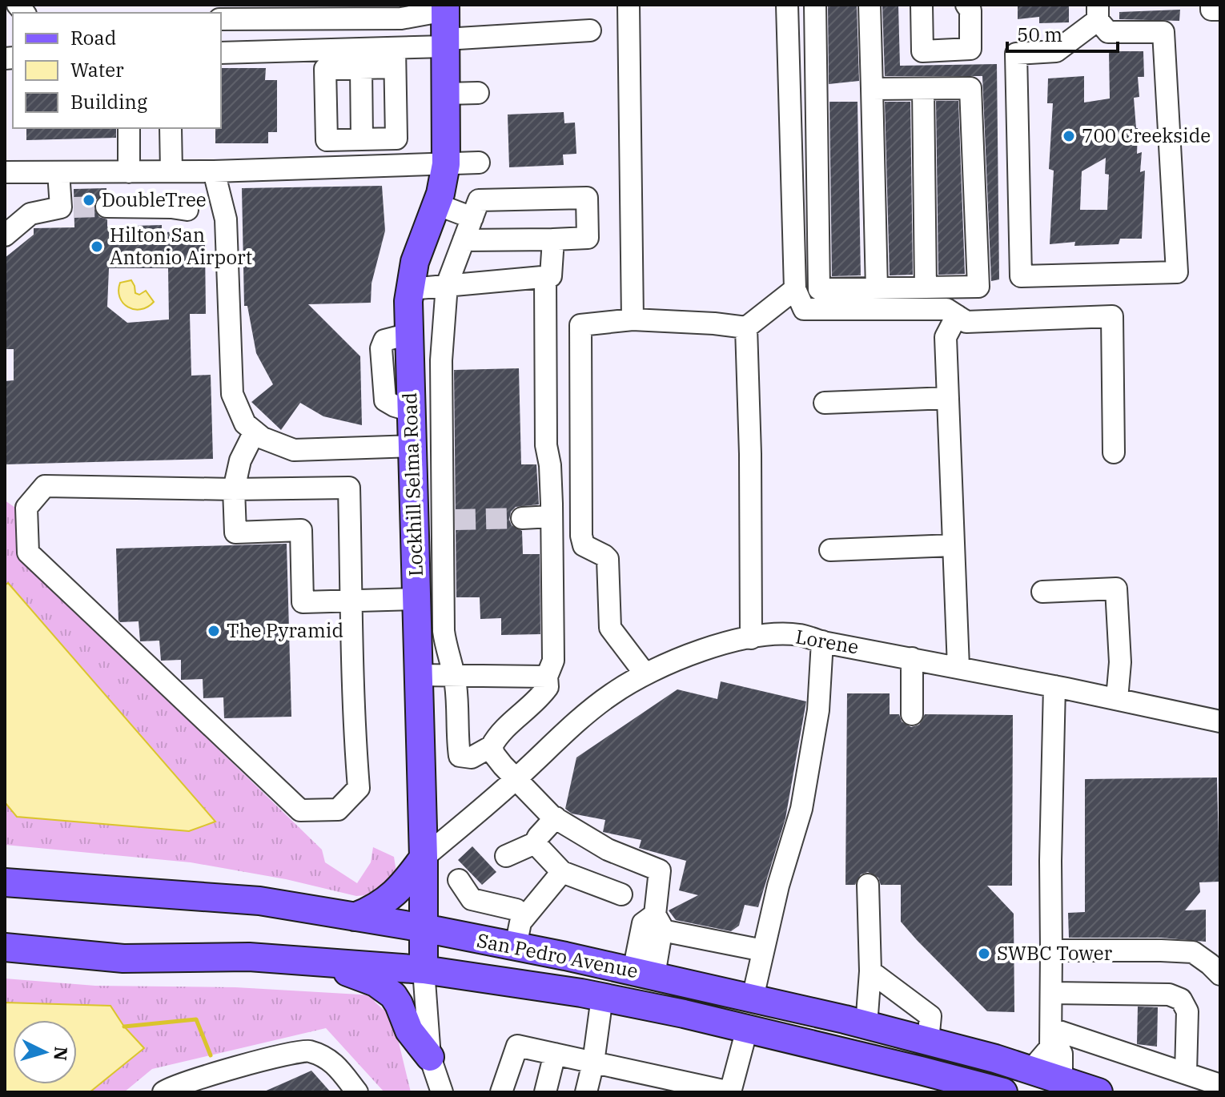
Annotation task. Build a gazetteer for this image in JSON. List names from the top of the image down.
{
  "streets": {
    "main road": ["Lockhill Selma Road", "San Pedro Avenue"],
    "street": ["Lorene"]
  },
  "crossings": [
    ["Lockhill Selma Road", "Lorene"],
    ["Lockhill Selma Road", "San Pedro Avenue"]
  ],
  "places": [
    "700 Creekside",
    "DoubleTree",
    "Hilton San Antonio Airport",
    "The Pyramid",
    "SWBC Tower"
  ],
  "legend": ["Road", "Water", "Building"],
  "scale_bar": "50 m",
  "north": "right"
}
